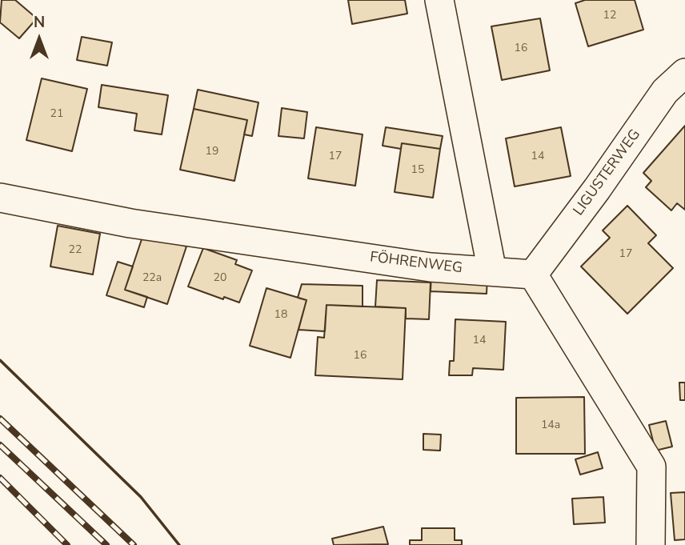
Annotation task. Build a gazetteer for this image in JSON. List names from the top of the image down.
{
  "streets": {
    "street": ["LIGUSTERWEG", "FÖHRENWEG"]
  },
  "crossings": [
    ["LIGUSTERWEG", "FÖHRENWEG"]
  ],
  "house_numbers": [
    "12",
    "16",
    "21",
    "19",
    "17",
    "14",
    "15",
    "22",
    "17",
    "22a",
    "20",
    "18",
    "14",
    "16",
    "14a"
  ],
  "north": "top"
}
